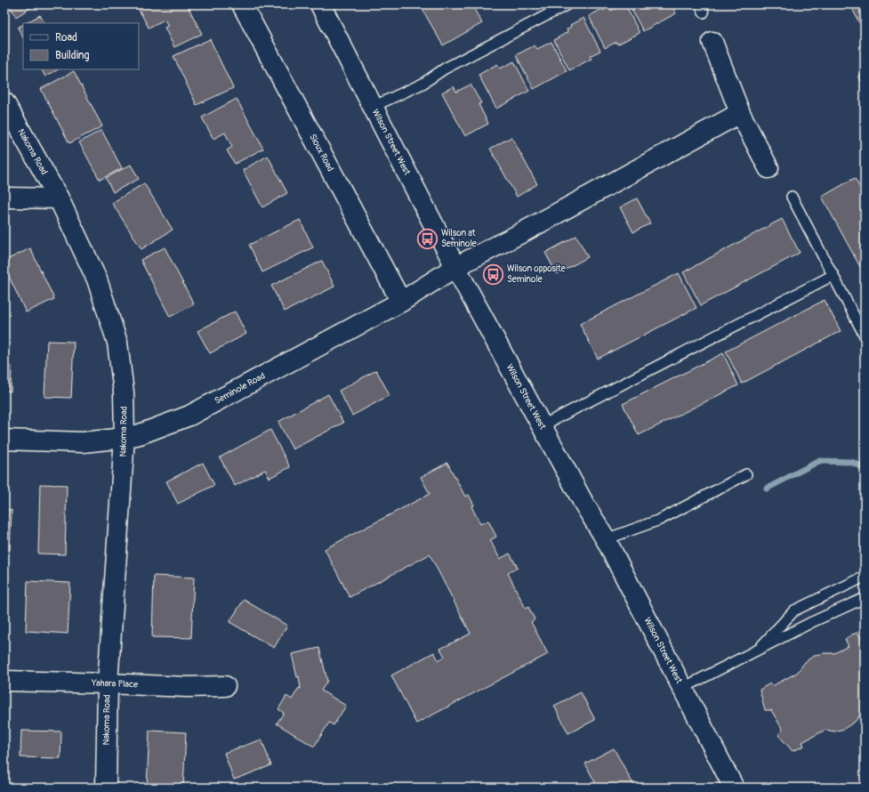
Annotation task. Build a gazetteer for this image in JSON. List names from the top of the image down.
{
  "streets": {
    "street": [
      "Wilson Street West",
      "Nakoma Road",
      "Sioux Road",
      "Seminole Road",
      "Yahara Place"
    ]
  },
  "crossings": [
    ["Wilson Street West", "Seminole Road"],
    ["Nakoma Road", "Seminole Road"],
    ["Nakoma Road", "Yahara Place"],
    ["Sioux Road", "Seminole Road"]
  ],
  "places": {
    "bus stop": ["Wilson at Seminole", "Wilson opposite Seminole"]
  },
  "legend": ["Road", "Building"]
}
